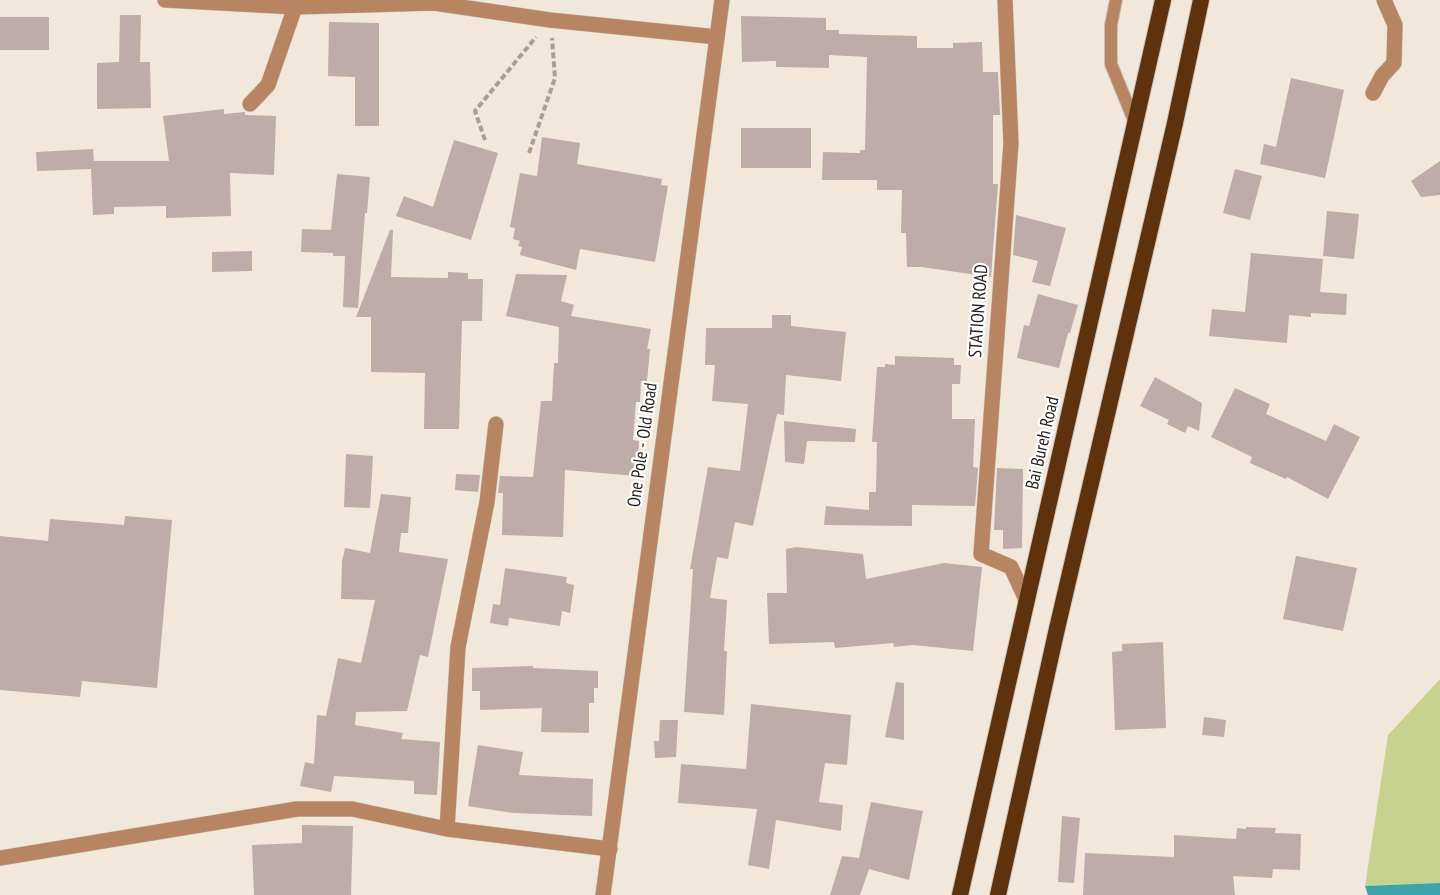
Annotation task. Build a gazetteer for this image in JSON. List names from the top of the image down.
{
  "streets": {
    "highway": ["Bai Bureh Road"],
    "street": ["STATION ROAD", "One Pole - Old Road"]
  },
  "crossings": [
    ["STATION ROAD", "Bai Bureh Road"]
  ]
}
